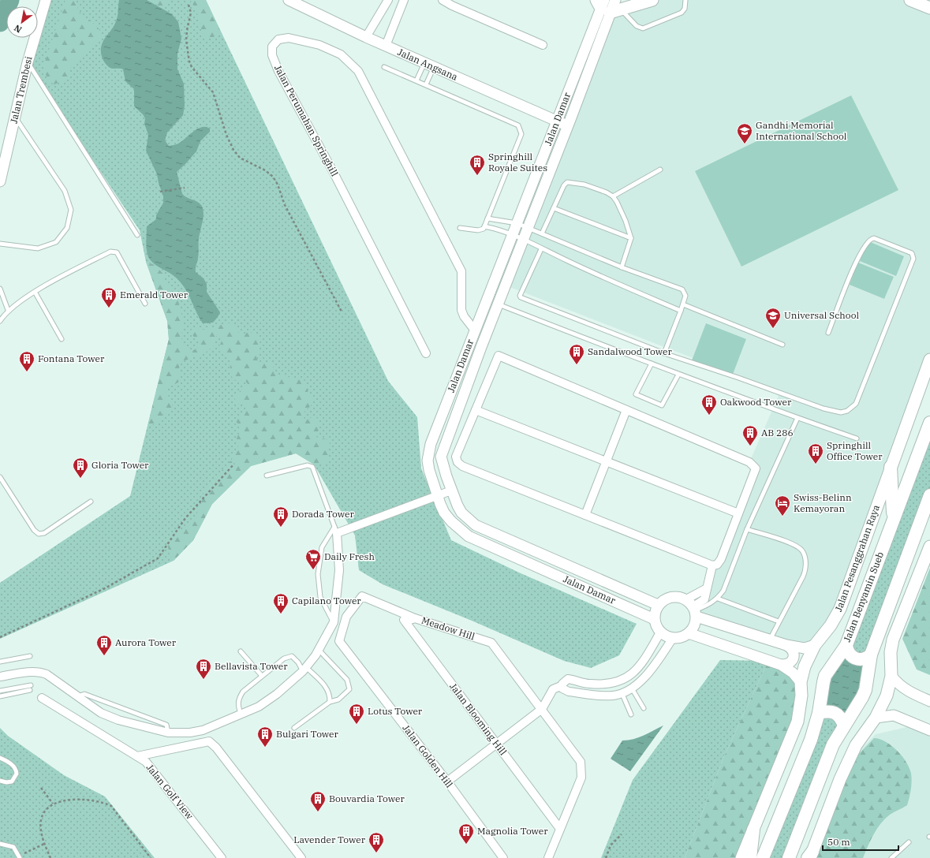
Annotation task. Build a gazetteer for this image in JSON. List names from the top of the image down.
{
  "streets": {
    "main road": ["Jalan Pesanggrahan Raya", "Jalan Benyamin Sueb"],
    "street": [
      "Jalan Angsana",
      "Jalan Trembesi",
      "Jalan Damar",
      "Jalan Perumahan Springhill",
      "Meadow Hill",
      "Jalan Blooming Hill",
      "Jalan Golden Hill",
      "Jalan Golf View"
    ]
  },
  "crossings": [
    ["Jalan Angsana", "Jalan Damar"],
    ["Jalan Damar", "Jalan Perumahan Springhill"],
    ["Meadow Hill", "Jalan Blooming Hill"],
    ["Jalan Blooming Hill", "Jalan Golden Hill"]
  ],
  "places": {
    "school or university": ["Gandhi Memorial International School", "Universal School"],
    "building": [
      "Springhill Royale Suites",
      "Emerald Tower",
      "Sandalwood Tower",
      "Fontana Tower",
      "Oakwood Tower",
      "AB 286",
      "Springhill Office Tower",
      "Gloria Tower",
      "Dorada Tower",
      "Capilano Tower",
      "Aurora Tower",
      "Bellavista Tower",
      "Lotus Tower",
      "Bulgari Tower",
      "Bouvardia Tower",
      "Magnolia Tower",
      "Lavender Tower"
    ],
    "hotel": ["Swiss-Belinn Kemayoran"],
    "supermarket": ["Daily Fresh"]
  },
  "scale_bar": "50 m",
  "north": "bottom left"
}
